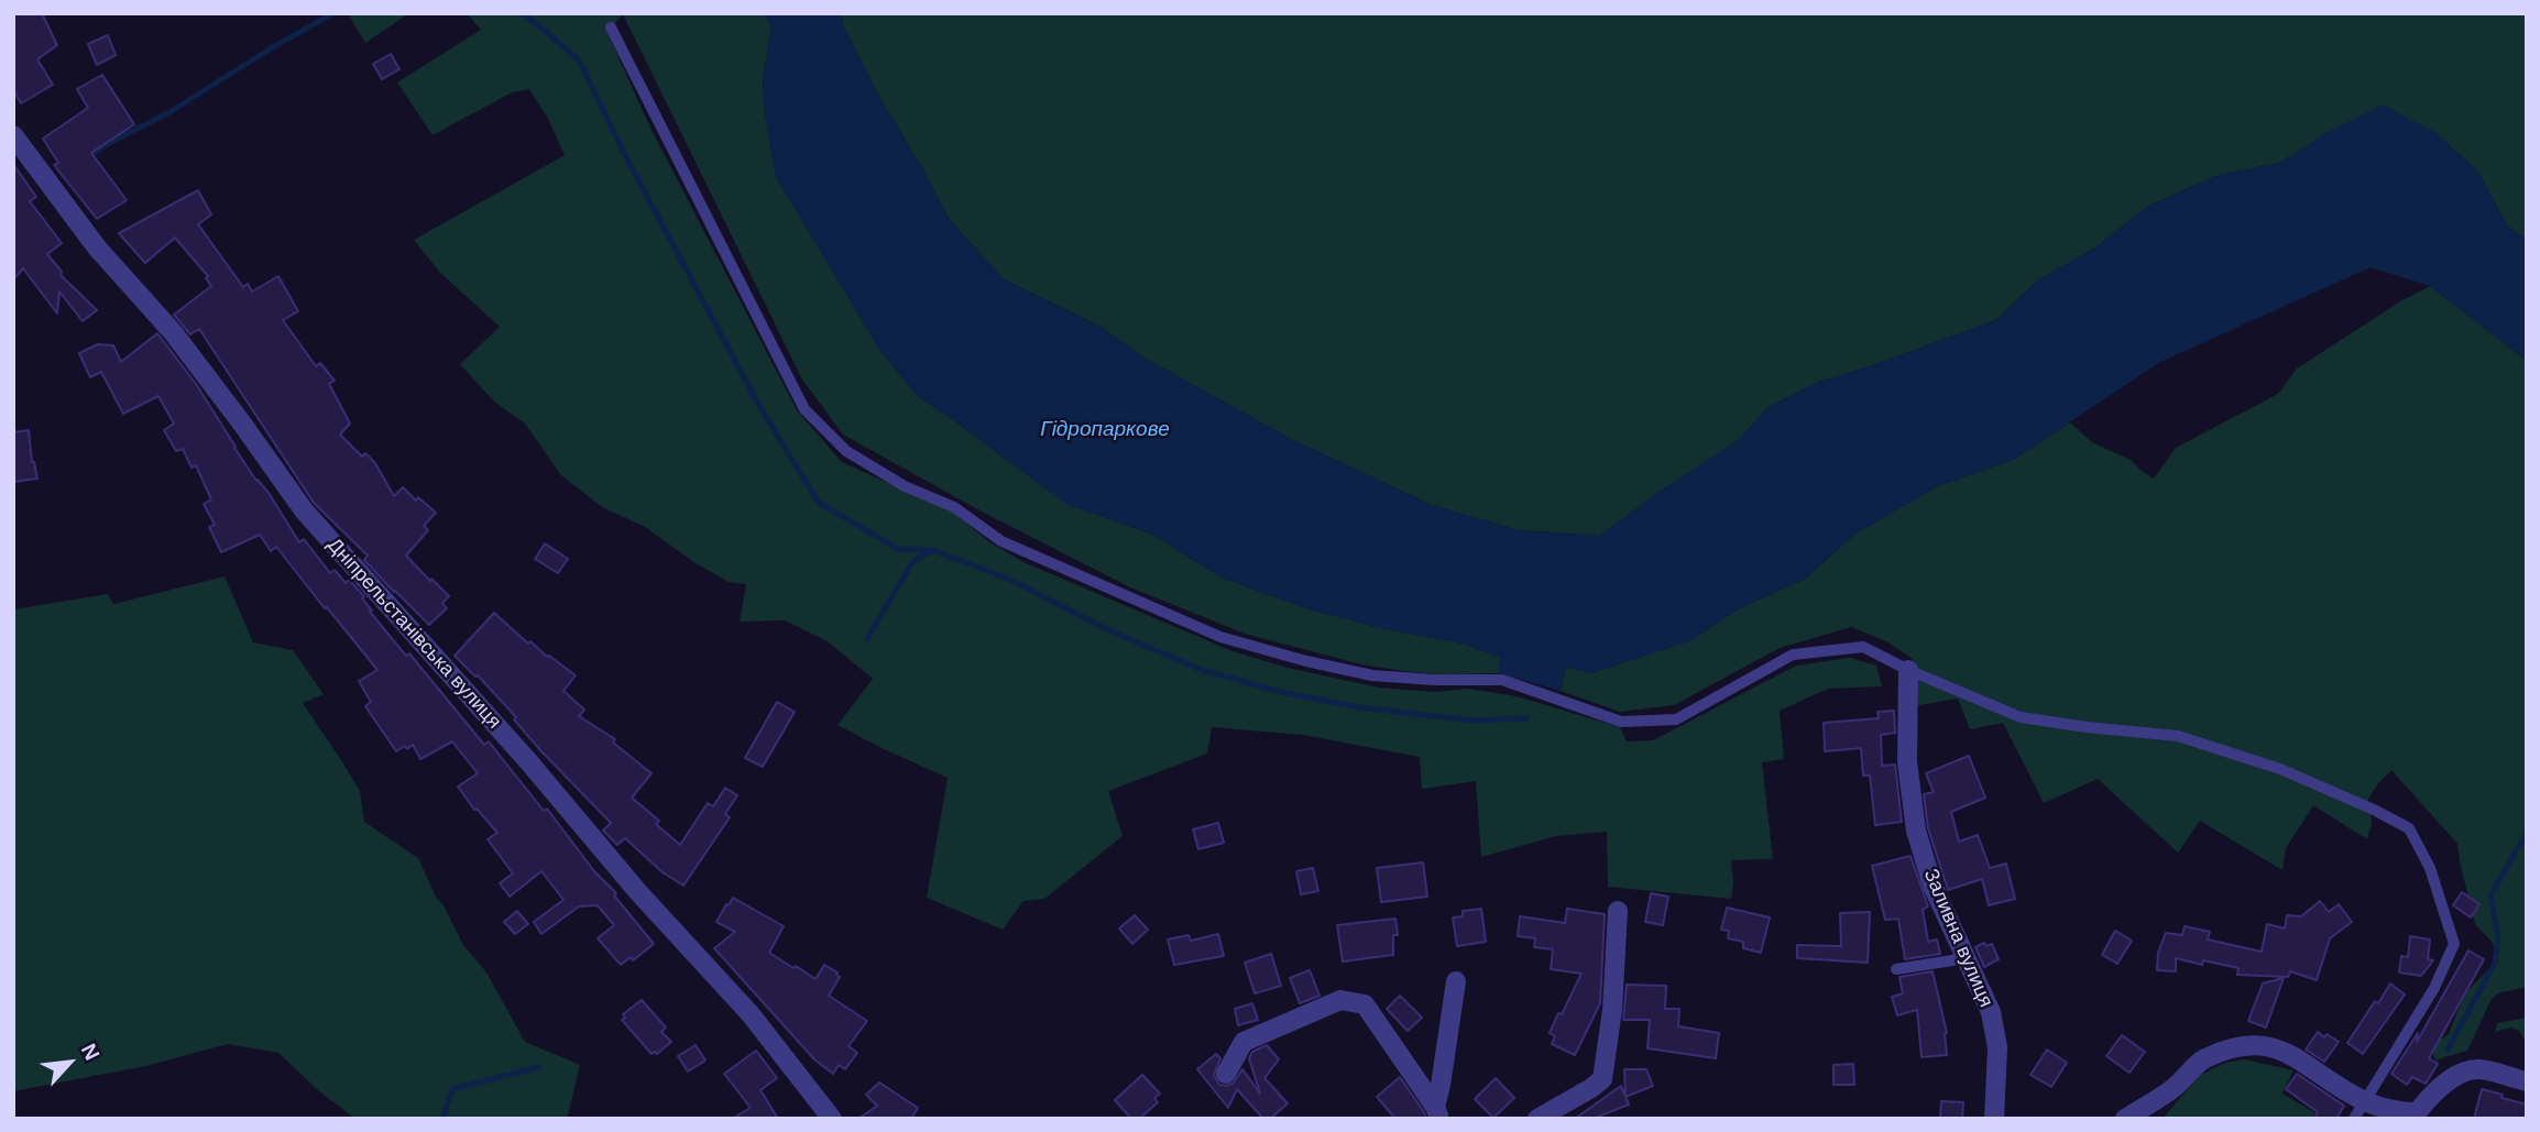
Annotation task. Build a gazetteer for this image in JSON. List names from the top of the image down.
{
  "streets": {
    "street": ["Дніпрельстанівська вулиця", "Заливна вулиця"]
  },
  "water": ["Гідропаркове"],
  "north": "top right"
}
